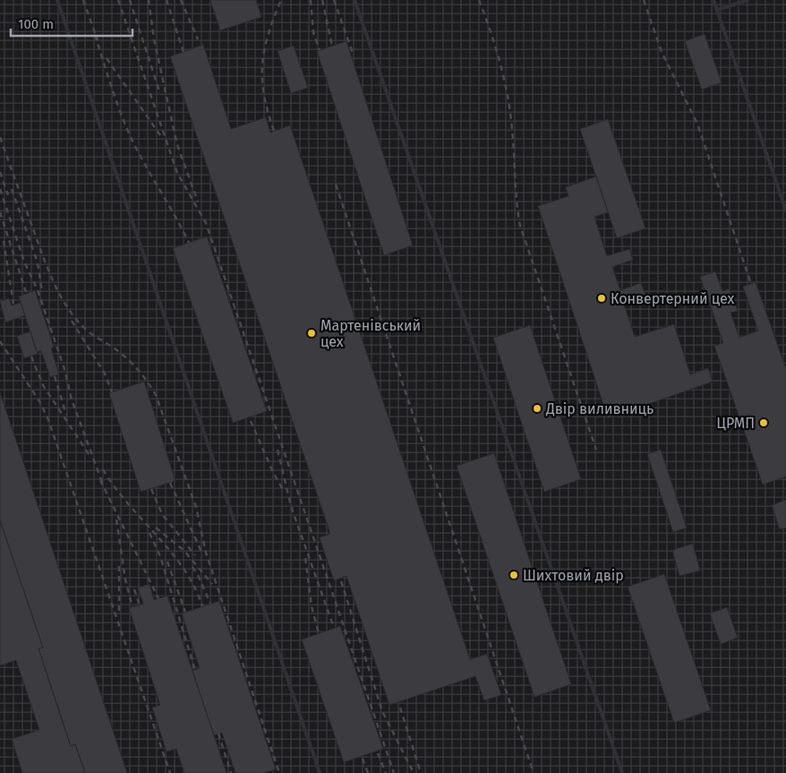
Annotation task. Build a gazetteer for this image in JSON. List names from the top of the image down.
{
  "places": [
    "Конвертерний цех",
    "Мартенівський цех",
    "Двір виливниць",
    "ЦРМП",
    "Шихтовий двір"
  ],
  "scale_bar": "100 m"
}
